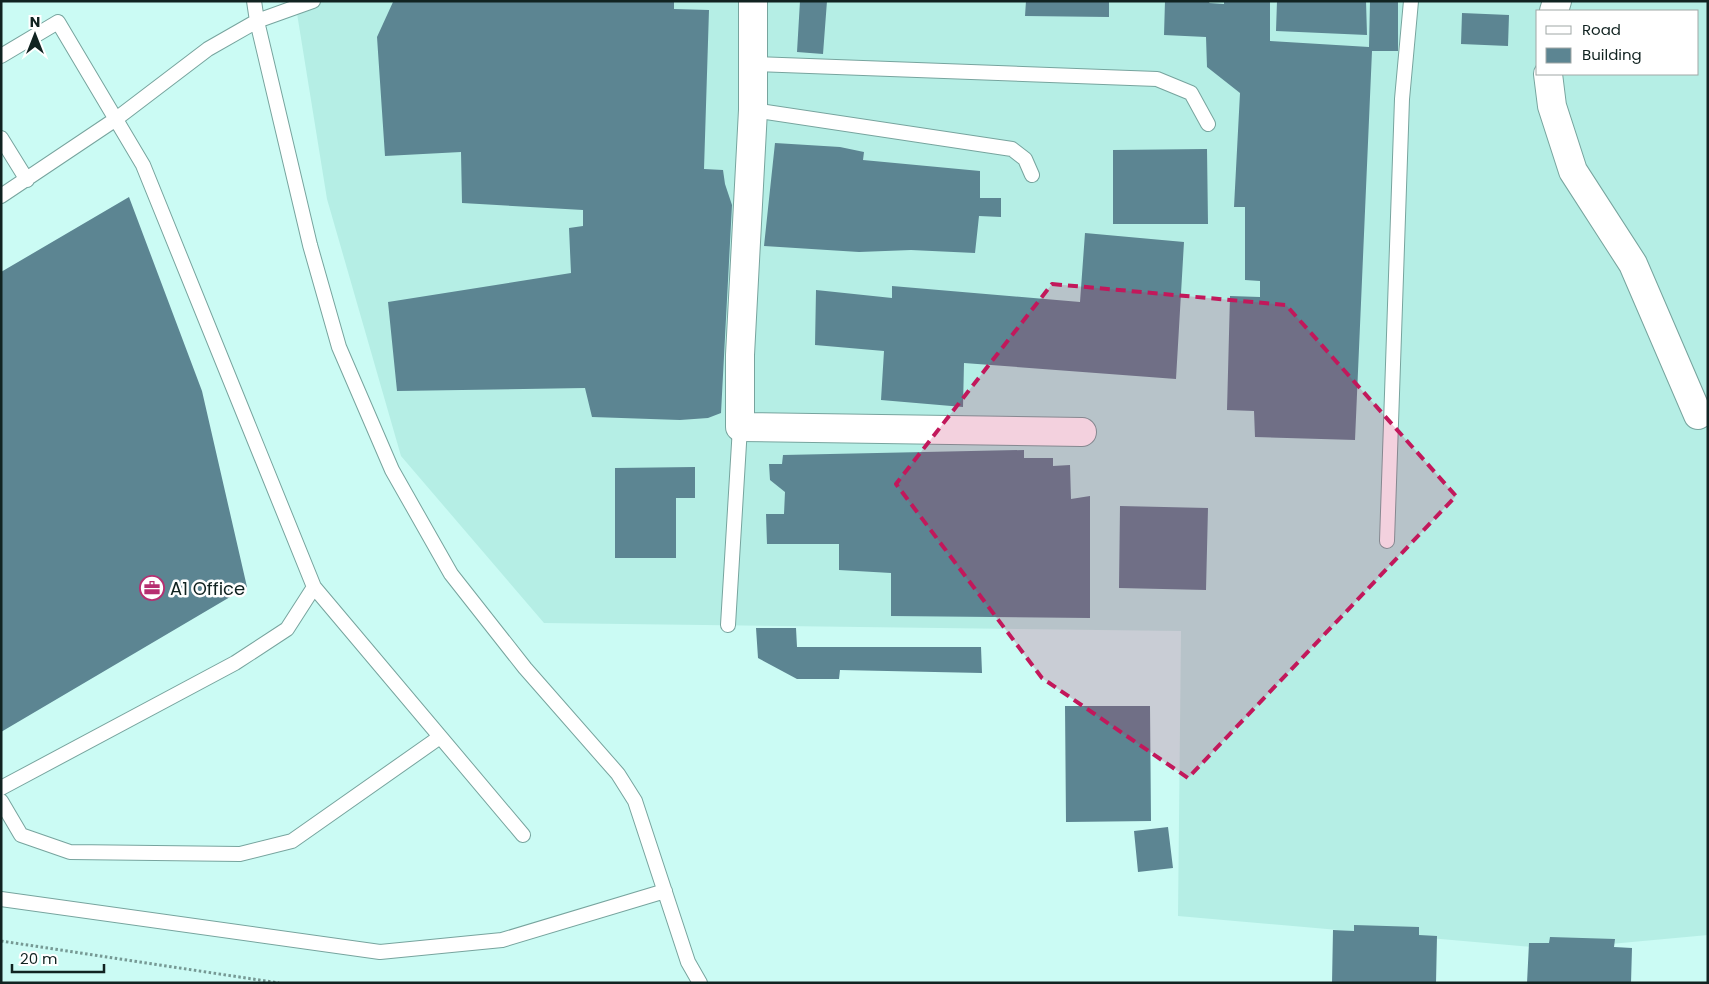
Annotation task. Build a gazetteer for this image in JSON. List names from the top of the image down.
{
  "places": {
    "office": ["A1 Office"]
  },
  "legend": ["Road", "Building"],
  "scale_bar": "20 m",
  "north": "top"
}
